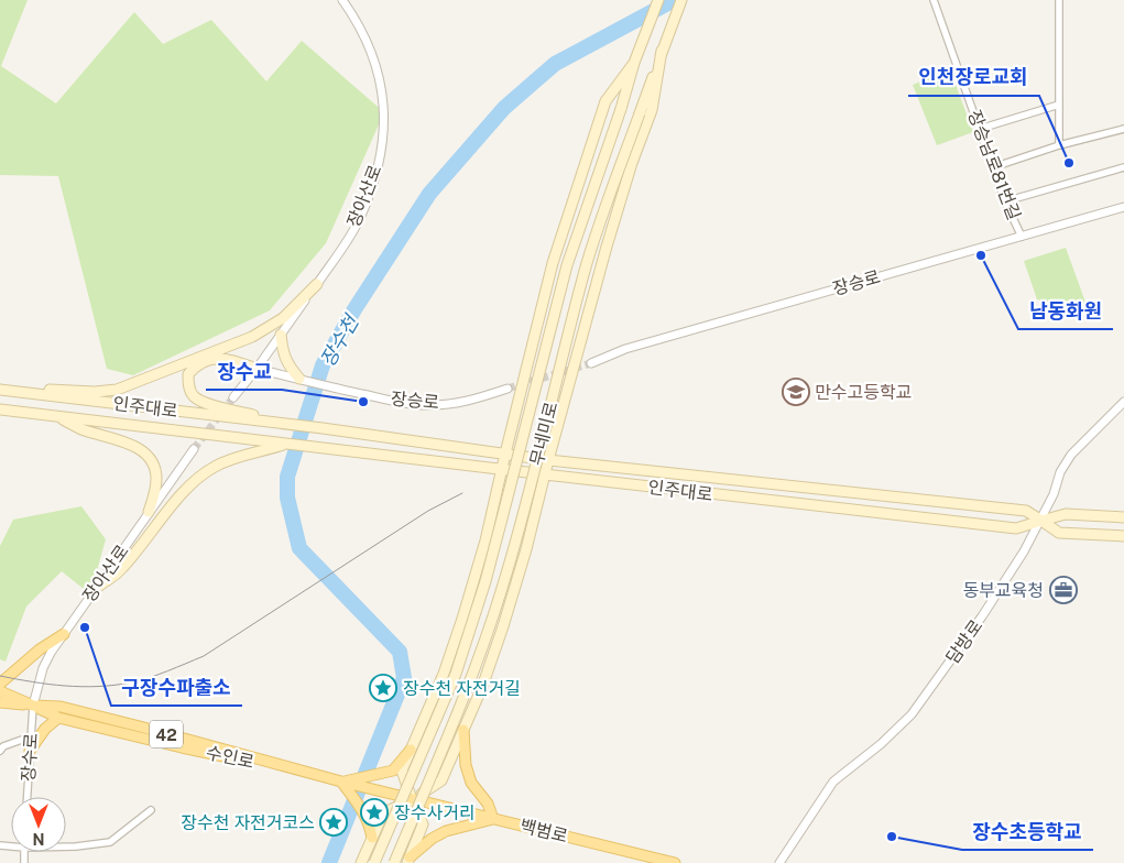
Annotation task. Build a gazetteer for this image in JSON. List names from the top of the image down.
{
  "streets": {
    "main road": [
      "인주대로",
      "무네미로",
      "42",
      "수인로",
      "백범로"
    ],
    "street": [
      "장승남로81번길",
      "장아산로",
      "장승로",
      "담방로",
      "장수로"
    ]
  },
  "crossings": [
    ["장승남로81번길", "장승로"],
    ["장아산로", "장승로"],
    ["장아산로", "장수로"],
    ["장아산로", "수인로"],
    ["인주대로", "담방로"],
    ["장수로", "수인로"],
    ["수인로", "백범로"]
  ],
  "water": ["장수천"],
  "places": {
    "other": [
      "인천장로교회",
      "남동화원",
      "장수교",
      "구장수파출소",
      "장수초등학교"
    ],
    "school or university": ["만수고등학교"],
    "office": ["동부교육청"],
    "place": ["장수천 자전거길", "장수사거리", "장수천 자전거코스"]
  },
  "north": "bottom"
}
